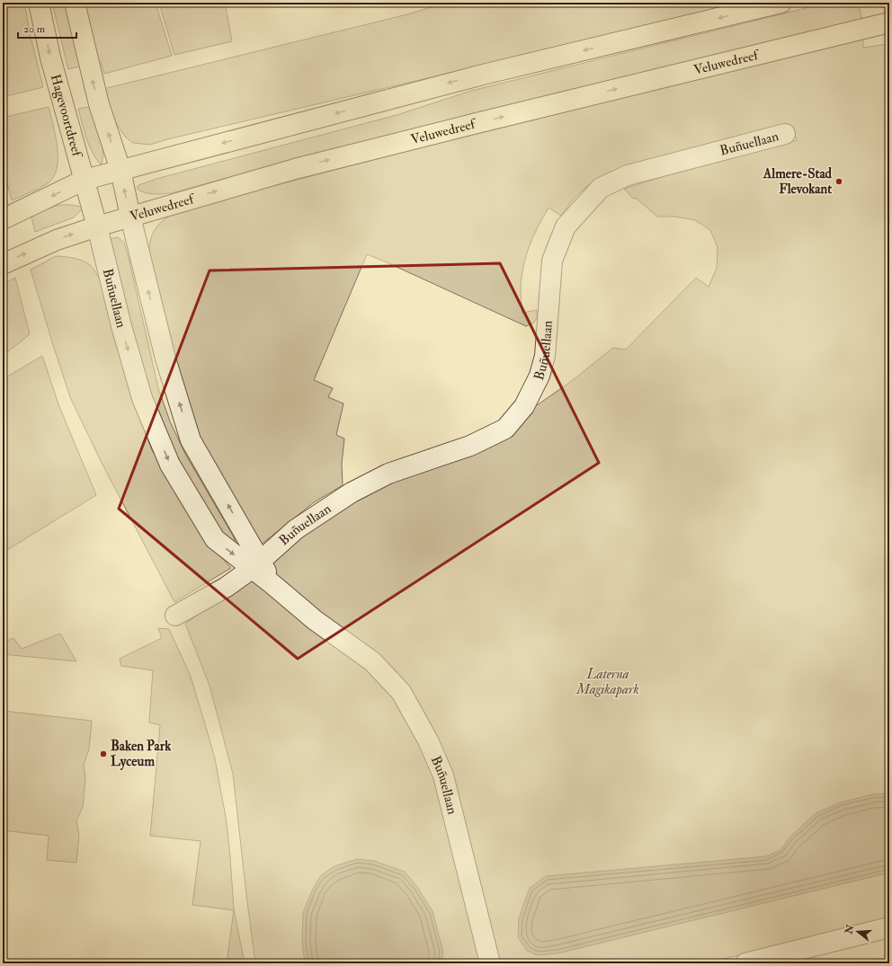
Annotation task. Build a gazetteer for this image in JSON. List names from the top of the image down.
{
  "streets": {
    "main road": ["Veluwedreef", "Hagevoortdreef"],
    "street": ["Buñuellaan"]
  },
  "crossings": [
    ["Veluwedreef", "Hagevoortdreef"],
    ["Veluwedreef", "Buñuellaan"],
    ["Hagevoortdreef", "Buñuellaan"]
  ],
  "parks": ["Laterna Magikapark"],
  "places": ["Almere-Stad Flevokant", "Baken Park Lyceum"],
  "scale_bar": "20 m",
  "north": "left"
}
